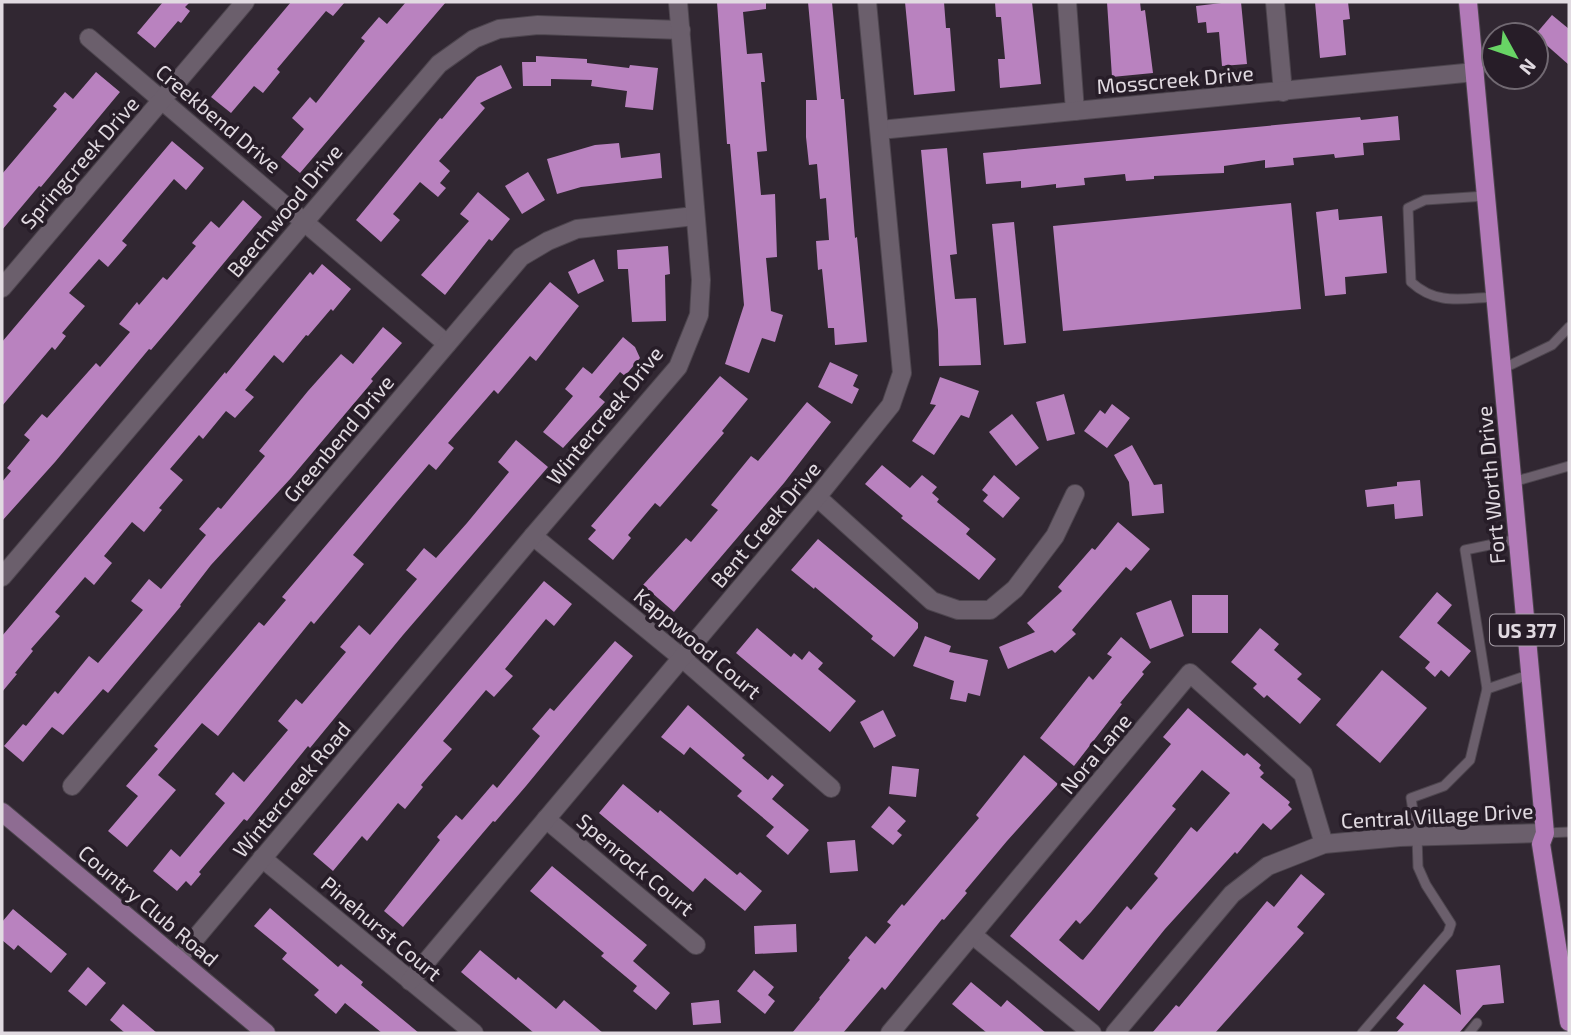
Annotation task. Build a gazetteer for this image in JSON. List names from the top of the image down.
{
  "streets": {
    "main road": ["Fort Worth Drive", "US 377", "Country Club Road"],
    "street": [
      "Mosscreek Drive",
      "Creekbend Drive",
      "Springcreek Drive",
      "Beechwood Drive",
      "Wintercreek Drive",
      "Greenbend Drive",
      "Bent Creek Drive",
      "Kappwood Court",
      "Nora Lane",
      "Wintercreek Road",
      "Central Village Drive",
      "Spenrock Court",
      "Pinehurst Court"
    ]
  },
  "crossings": [
    ["Mosscreek Drive", "Fort Worth Drive"],
    ["Mosscreek Drive", "Bent Creek Drive"],
    ["Creekbend Drive", "Springcreek Drive"],
    ["Creekbend Drive", "Beechwood Drive"],
    ["Creekbend Drive", "Greenbend Drive"],
    ["Beechwood Drive", "Wintercreek Drive"],
    ["Wintercreek Drive", "Greenbend Drive"],
    ["Wintercreek Drive", "Kappwood Court"],
    ["Wintercreek Drive", "Wintercreek Road"],
    ["Fort Worth Drive", "Central Village Drive"],
    ["Bent Creek Drive", "Kappwood Court"],
    ["Bent Creek Drive", "Spenrock Court"],
    ["Bent Creek Drive", "Pinehurst Court"],
    ["Nora Lane", "Central Village Drive"],
    ["Wintercreek Road", "Country Club Road"],
    ["Wintercreek Road", "Pinehurst Court"]
  ],
  "north": "bottom right"
}
